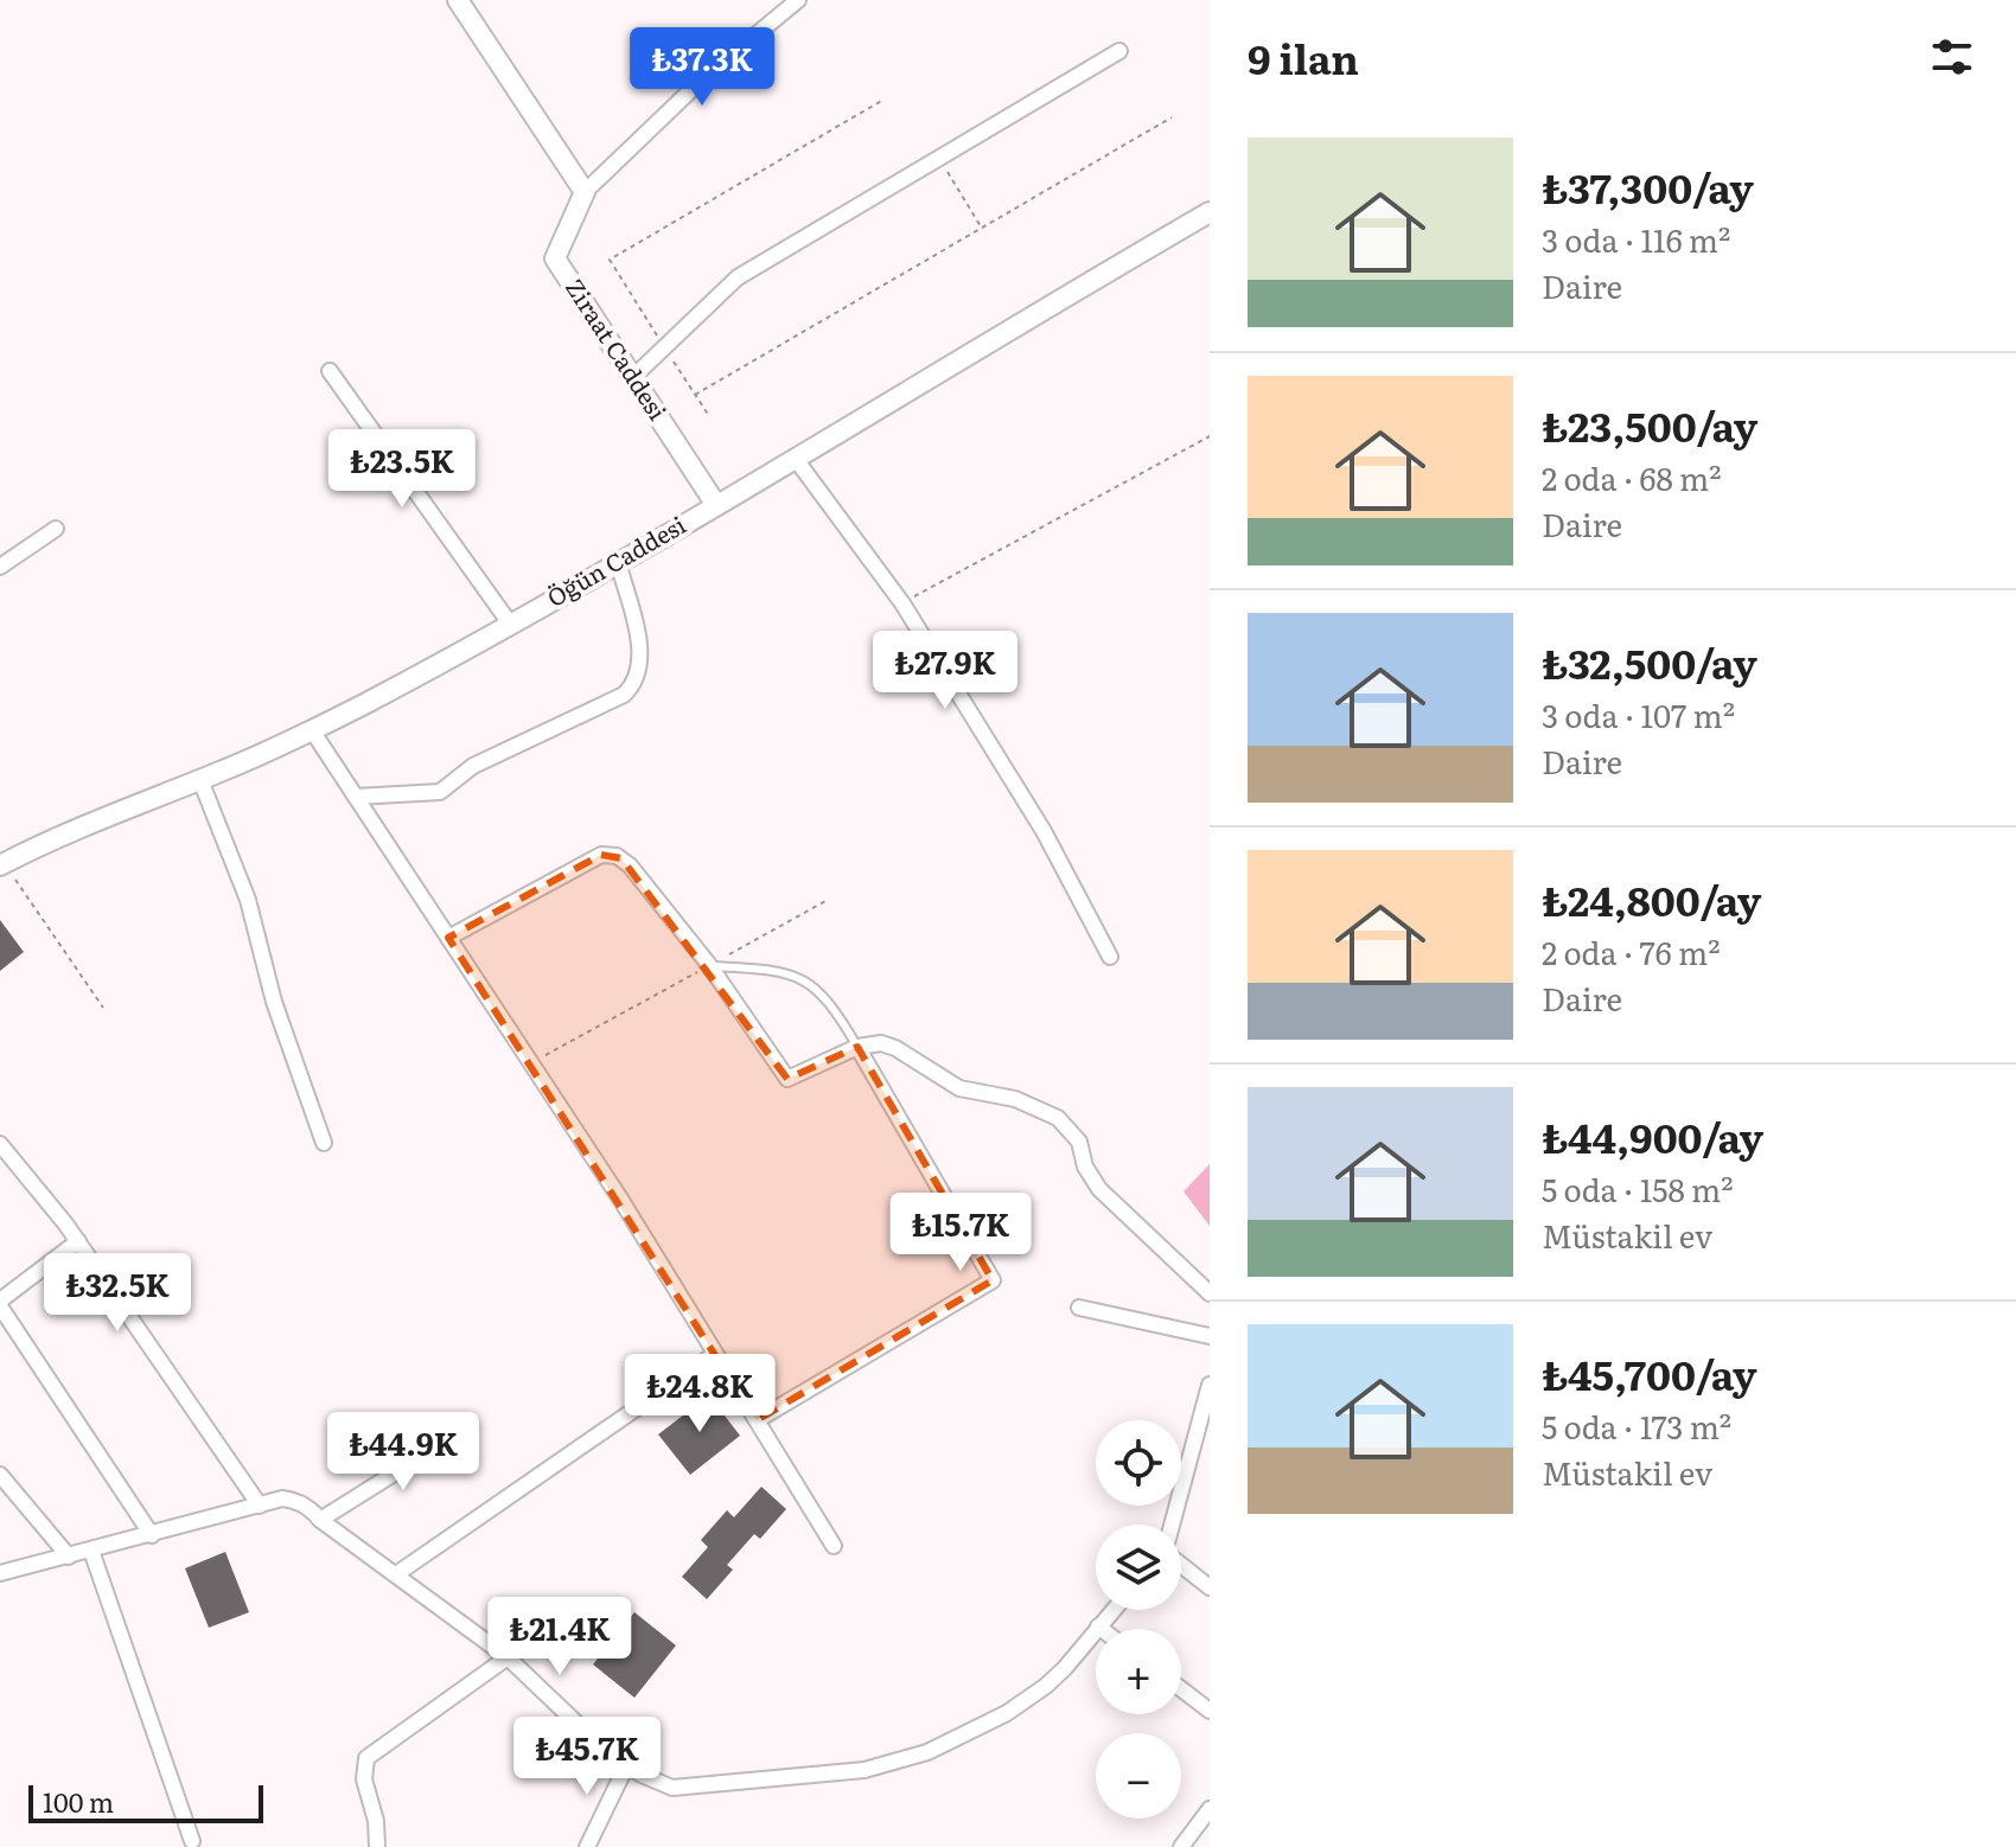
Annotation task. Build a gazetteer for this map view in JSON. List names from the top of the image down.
{
  "streets": {
    "street": ["Ziraat Caddesi", "Öğün Caddesi"]
  },
  "crossings": [
    ["Ziraat Caddesi", "Öğün Caddesi"]
  ],
  "scale_bar": "100 m",
  "page": {
    "heading": "9 ilan",
    "price": [
      "₺37.3K",
      "₺23.5K",
      "₺27.9K",
      "₺15.7K",
      "₺32.5K",
      "₺24.8K",
      "₺44.9K",
      "₺21.4K",
      "₺45.7K"
    ],
    "list": [
      {
        "name": "₺37,300/ay",
        "note": "3 oda · 116 m² · Daire"
      },
      {
        "name": "₺23,500/ay",
        "note": "2 oda · 68 m² · Daire"
      },
      {
        "name": "₺32,500/ay",
        "note": "3 oda · 107 m² · Daire"
      },
      {
        "name": "₺24,800/ay",
        "note": "2 oda · 76 m² · Daire"
      },
      {
        "name": "₺44,900/ay",
        "note": "5 oda · 158 m² · Müstakil ev"
      },
      {
        "name": "₺45,700/ay",
        "note": "5 oda · 173 m² · Müstakil ev"
      }
    ],
    "map_buttons": ["+", "−"],
    "scale": "100 m"
  }
}
